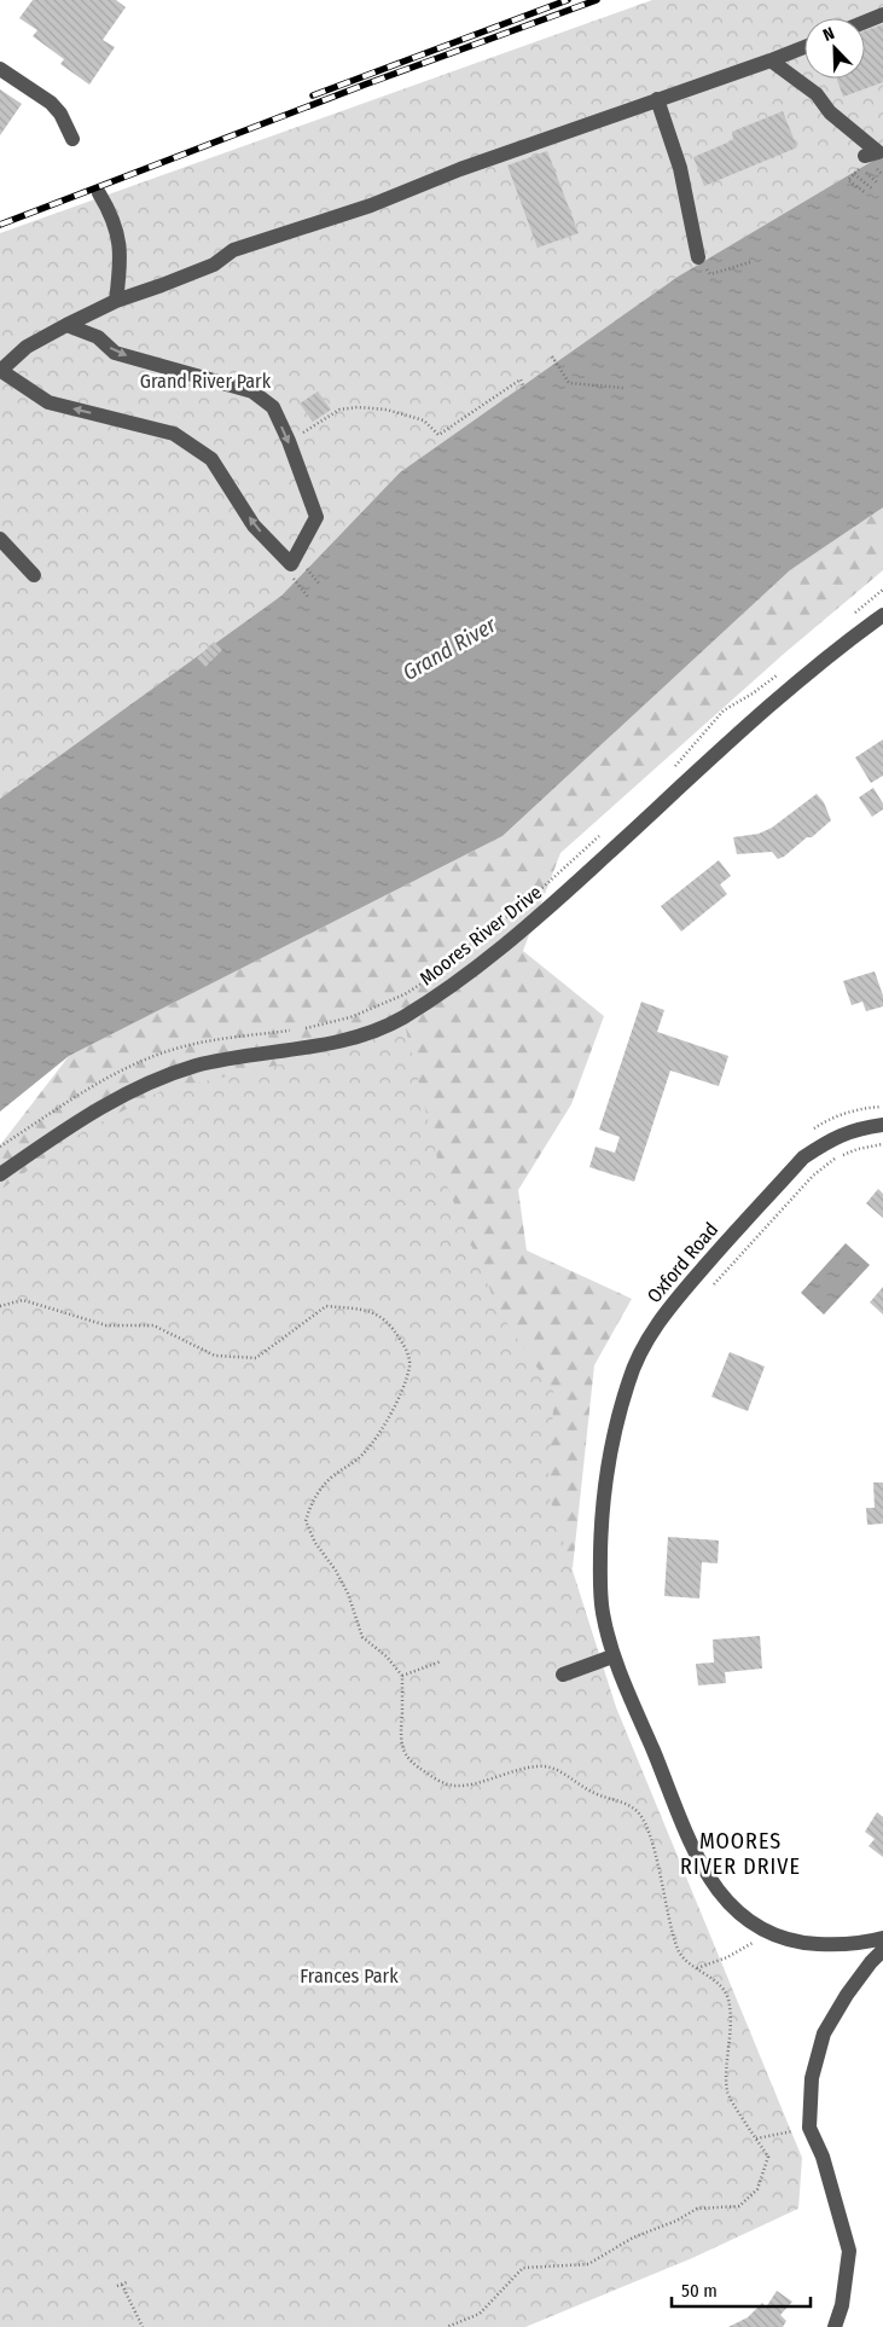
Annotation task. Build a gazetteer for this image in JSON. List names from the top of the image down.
{
  "streets": {
    "street": ["Moores River Drive", "Oxford Road"]
  },
  "districts": ["MOORES RIVER DRIVE"],
  "water": ["Grand River"],
  "parks": ["Grand River Park", "Frances Park"],
  "scale_bar": "50 m",
  "north": "top left"
}
